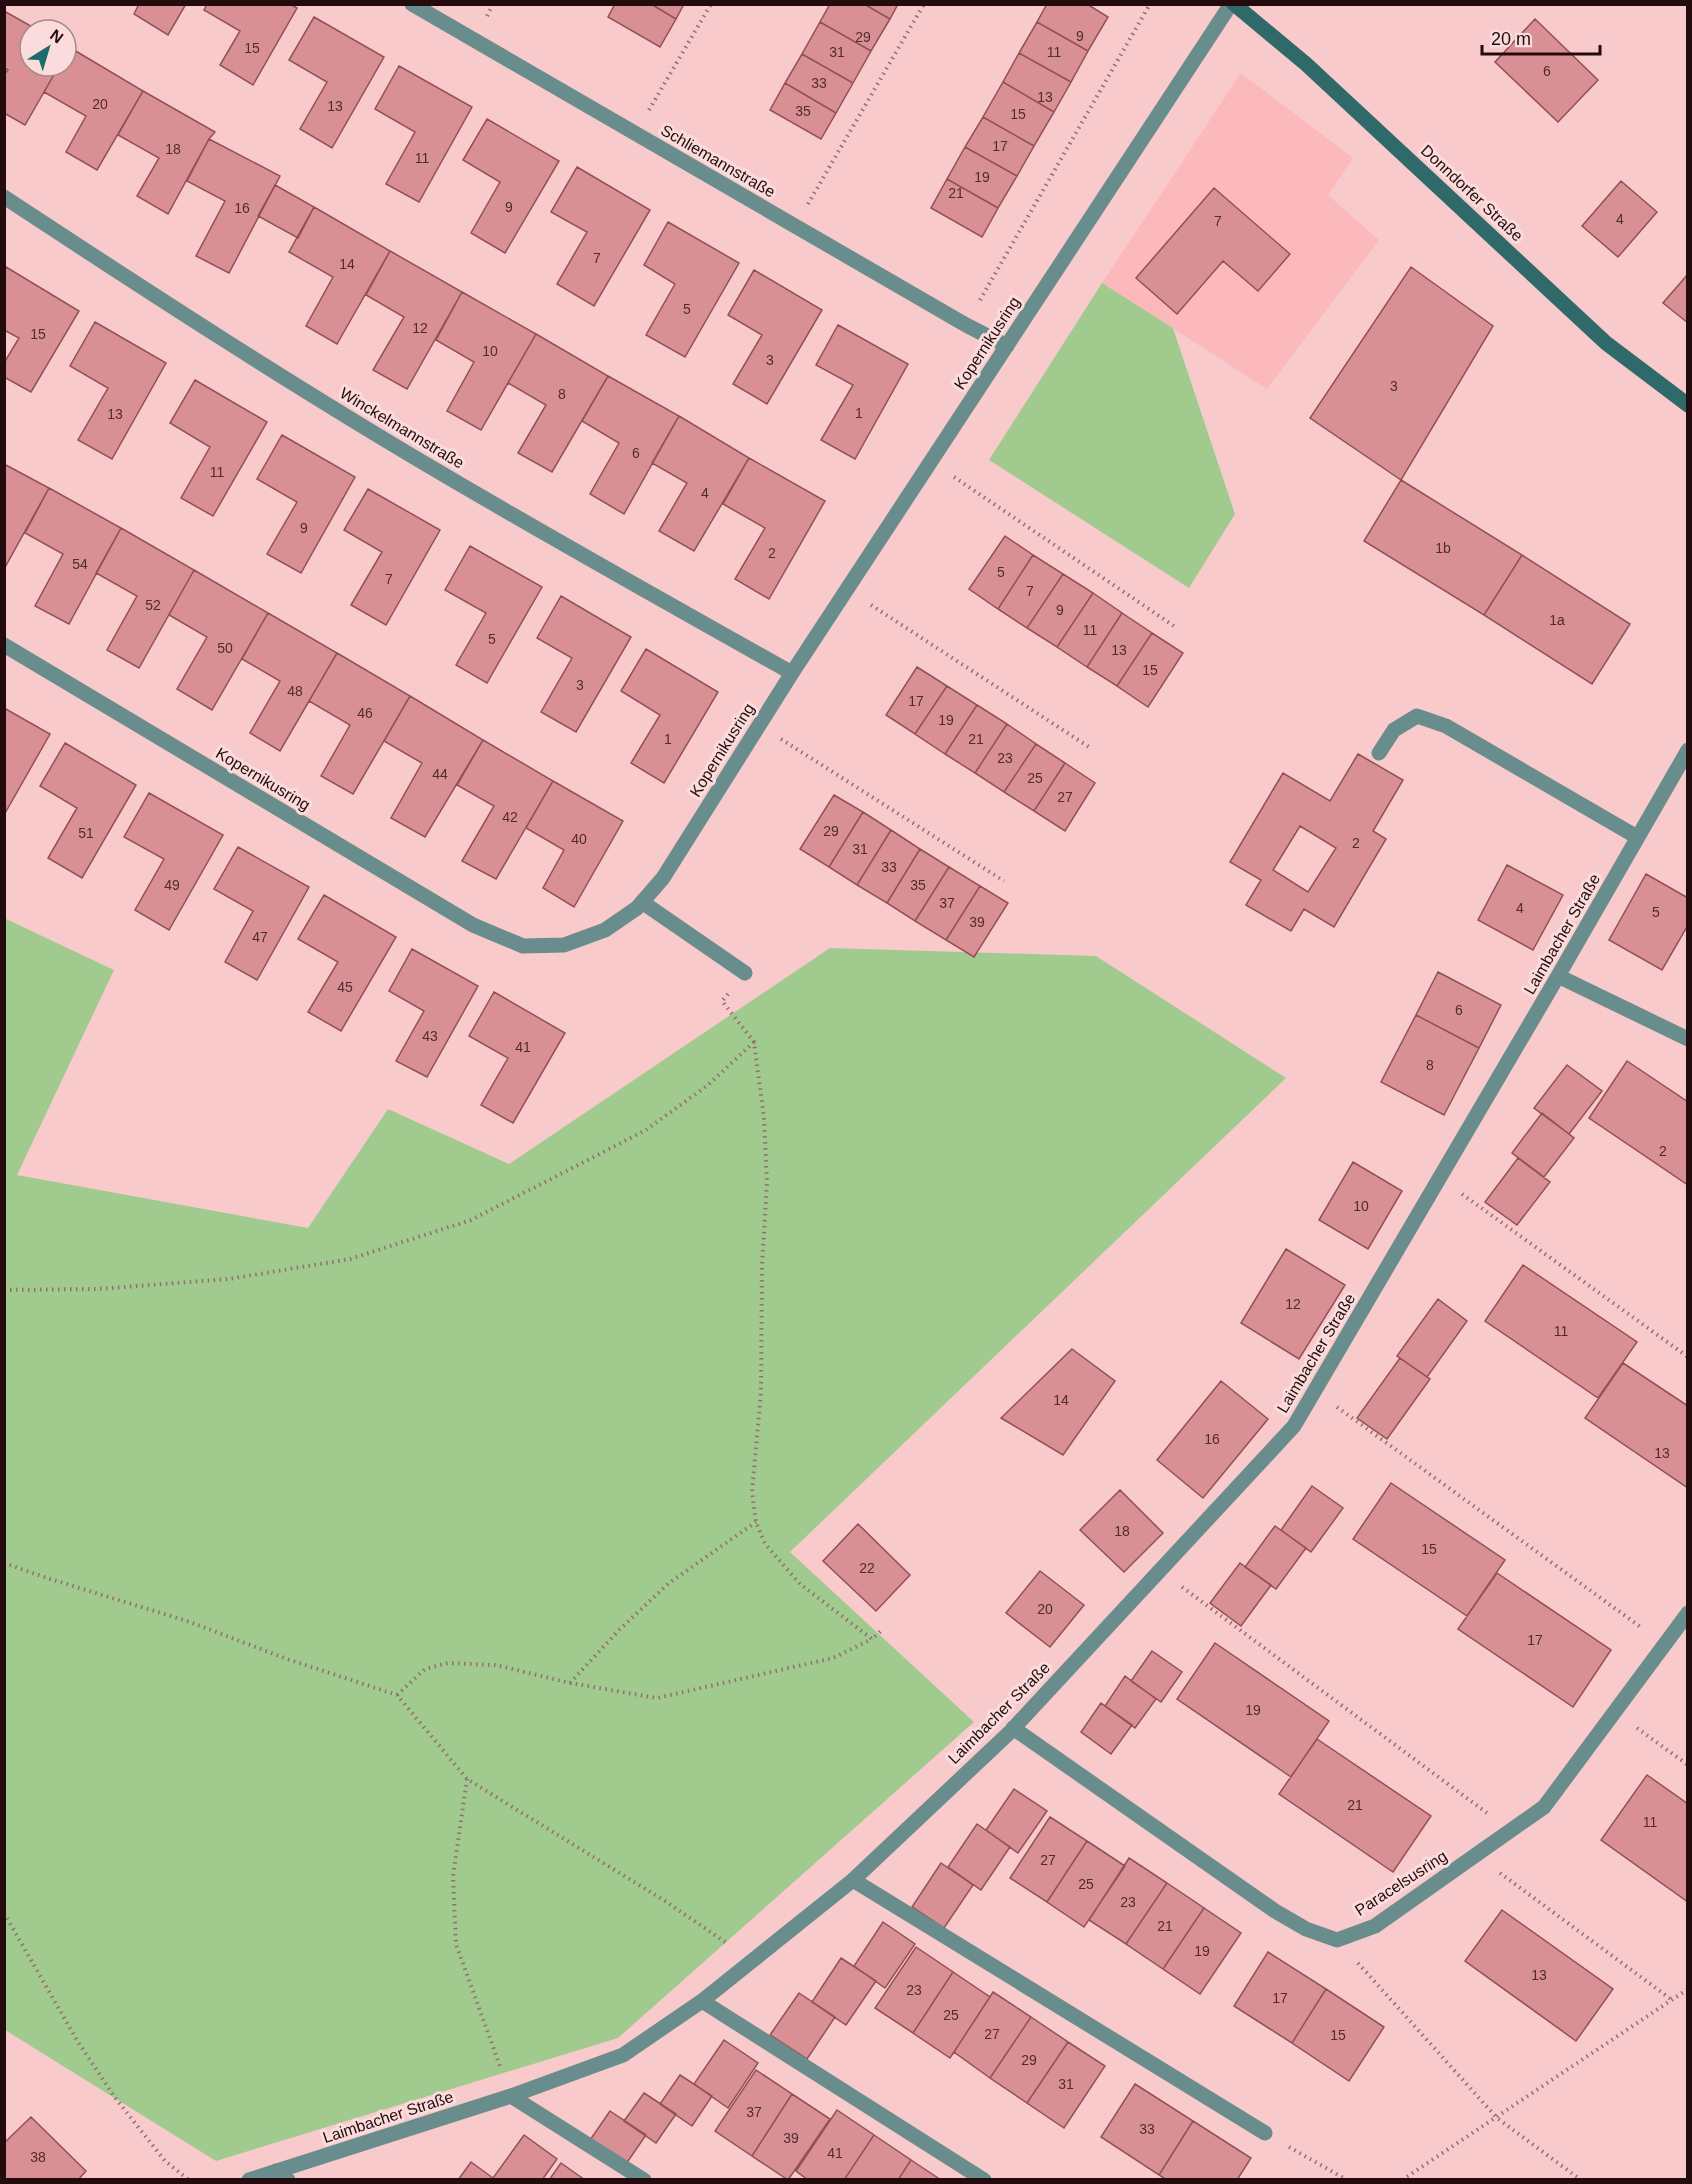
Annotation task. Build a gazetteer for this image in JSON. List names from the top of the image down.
{
  "streets": {
    "street": [
      "Schliemannstraße",
      "Donndorfer Straße",
      "Kopernikusring",
      "Winckelmannstraße",
      "Laimbacher Straße",
      "Paracelsusring"
    ]
  },
  "crossings": [
    ["Schliemannstraße", "Kopernikusring"],
    ["Donndorfer Straße", "Kopernikusring"],
    ["Kopernikusring", "Winckelmannstraße"]
  ],
  "house_numbers": [
    "9",
    "29",
    "15",
    "31",
    "11",
    "6",
    "33",
    "13",
    "20",
    "13",
    "35",
    "15",
    "17",
    "18",
    "11",
    "19",
    "21",
    "9",
    "16",
    "4",
    "7",
    "7",
    "14",
    "5",
    "12",
    "15",
    "10",
    "3",
    "3",
    "8",
    "1",
    "13",
    "6",
    "11",
    "4",
    "9",
    "1b",
    "2",
    "54",
    "5",
    "7",
    "7",
    "52",
    "9",
    "1a",
    "11",
    "5",
    "50",
    "13",
    "15",
    "3",
    "48",
    "17",
    "46",
    "19",
    "1",
    "21",
    "23",
    "44",
    "25",
    "27",
    "42",
    "29",
    "51",
    "40",
    "2",
    "31",
    "33",
    "49",
    "35",
    "37",
    "4",
    "5",
    "39",
    "47",
    "45",
    "6",
    "43",
    "41",
    "8",
    "2",
    "10",
    "12",
    "11",
    "14",
    "16",
    "13",
    "18",
    "15",
    "22",
    "20",
    "17",
    "19",
    "21",
    "11",
    "27",
    "25",
    "23",
    "21",
    "19",
    "13",
    "23",
    "17",
    "25",
    "27",
    "15",
    "29",
    "31",
    "37",
    "33",
    "39",
    "41",
    "38"
  ],
  "scale_bar": "20 m",
  "north": "top right"
}
